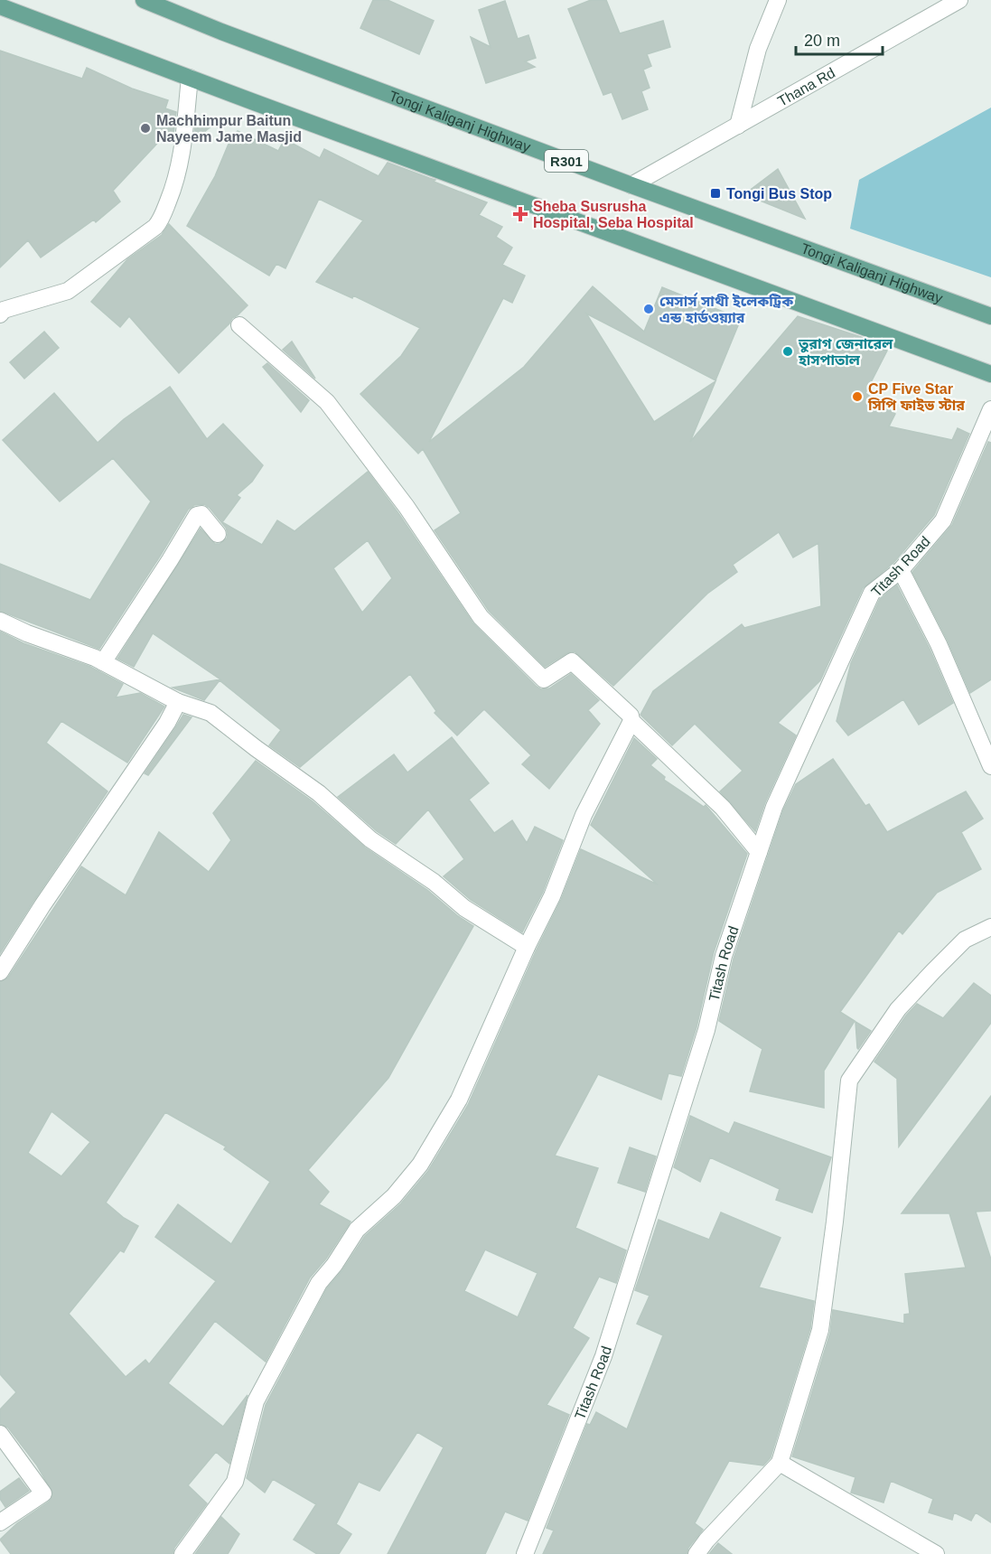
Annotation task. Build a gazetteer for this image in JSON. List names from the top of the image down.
{
  "streets": {
    "main road": ["Tongi Kaliganj Highway", "R301"],
    "street": ["Thana Rd", "Titash Road"]
  },
  "crossings": [
    ["Thana Rd", "Tongi Kaliganj Highway"]
  ],
  "places": {
    "other": [
      "Machhimpur Baitun Nayeem Jame Masjid",
      "মেসার্স সাথী ইলেকট্রিক এন্ড হার্ডওয়্যার",
      "তুরাগ জেনারেল হাসপাতাল",
      "CP Five Star সিপি ফাইভ স্টার"
    ],
    "transit": ["Tongi Bus Stop"],
    "health": ["Sheba Susrusha Hospital, Seba Hospital"]
  },
  "scale_bar": "20 m"
}
